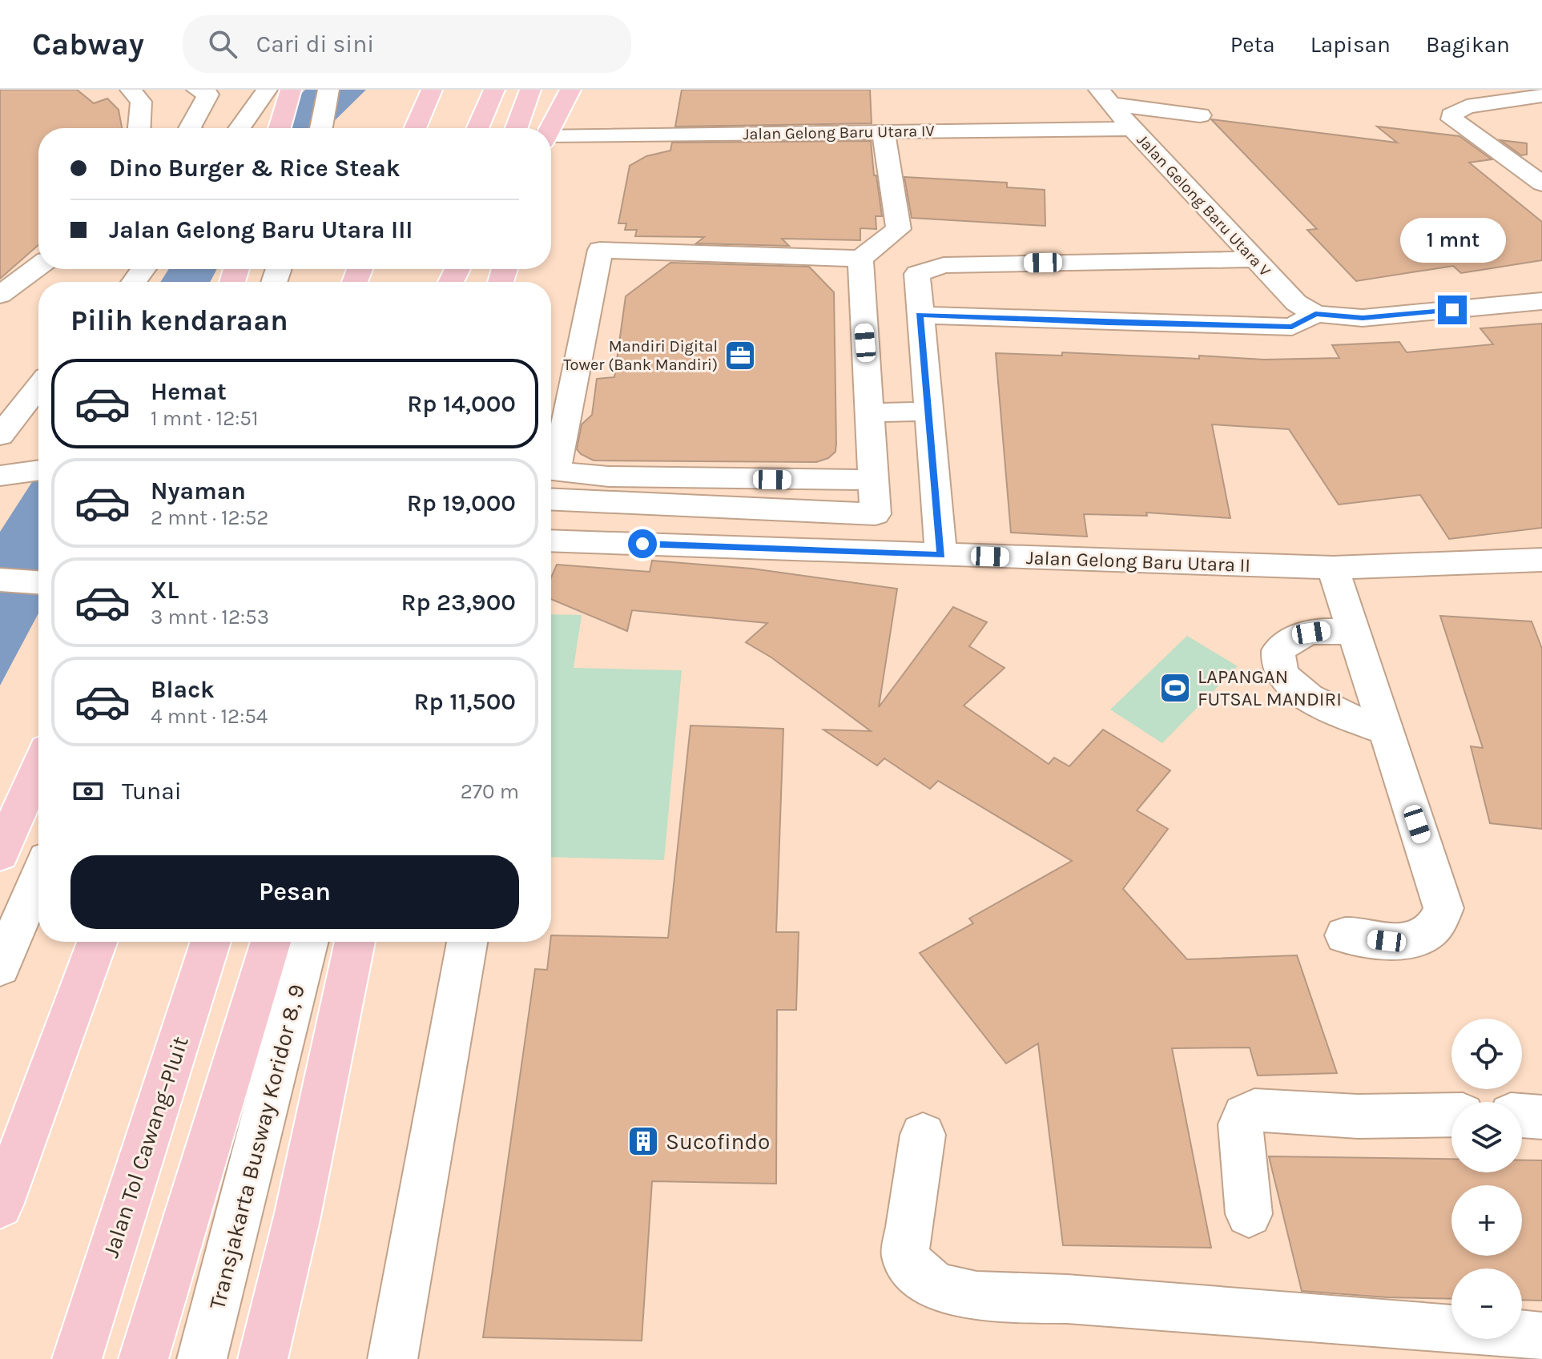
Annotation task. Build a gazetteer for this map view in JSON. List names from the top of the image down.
{
  "streets": {
    "highway": ["Jalan Tol Cawang–Pluit"],
    "street": [
      "Jalan Gelong Baru Utara IV",
      "Jalan Gelong Baru Utara V",
      "Jalan Gelong Baru Utara II",
      "Transjakarta Busway Koridor 8, 9"
    ]
  },
  "crossings": [
    ["Jalan Gelong Baru Utara IV", "Jalan Gelong Baru Utara V"]
  ],
  "places": {
    "office": ["Mandiri Digital Tower (Bank Mandiri)"],
    "sports": ["LAPANGAN FUTSAL MANDIRI"],
    "building": ["Sucofindo"]
  },
  "page": {
    "header": "Cabway",
    "search": "Cari di sini",
    "nav": ["Peta", "Lapisan", "Bagikan"],
    "banner": ["Dino Burger & Rice Steak", "Jalan Gelong Baru Utara III"],
    "bubble": "1 mnt",
    "heading": "Pilih kendaraan",
    "list": [
      {
        "name": "Hemat",
        "note": "1 mnt · 12:51",
        "value": "Rp 14,000"
      },
      {
        "name": "Nyaman",
        "note": "2 mnt · 12:52",
        "value": "Rp 19,000"
      },
      {
        "name": "XL",
        "note": "3 mnt · 12:53",
        "value": "Rp 23,900"
      },
      {
        "name": "Black",
        "note": "4 mnt · 12:54",
        "value": "Rp 11,500"
      }
    ],
    "pay": ["Tunai", "270 m"],
    "buttons": "Pesan",
    "map_buttons": ["+", "−"]
  }
}
